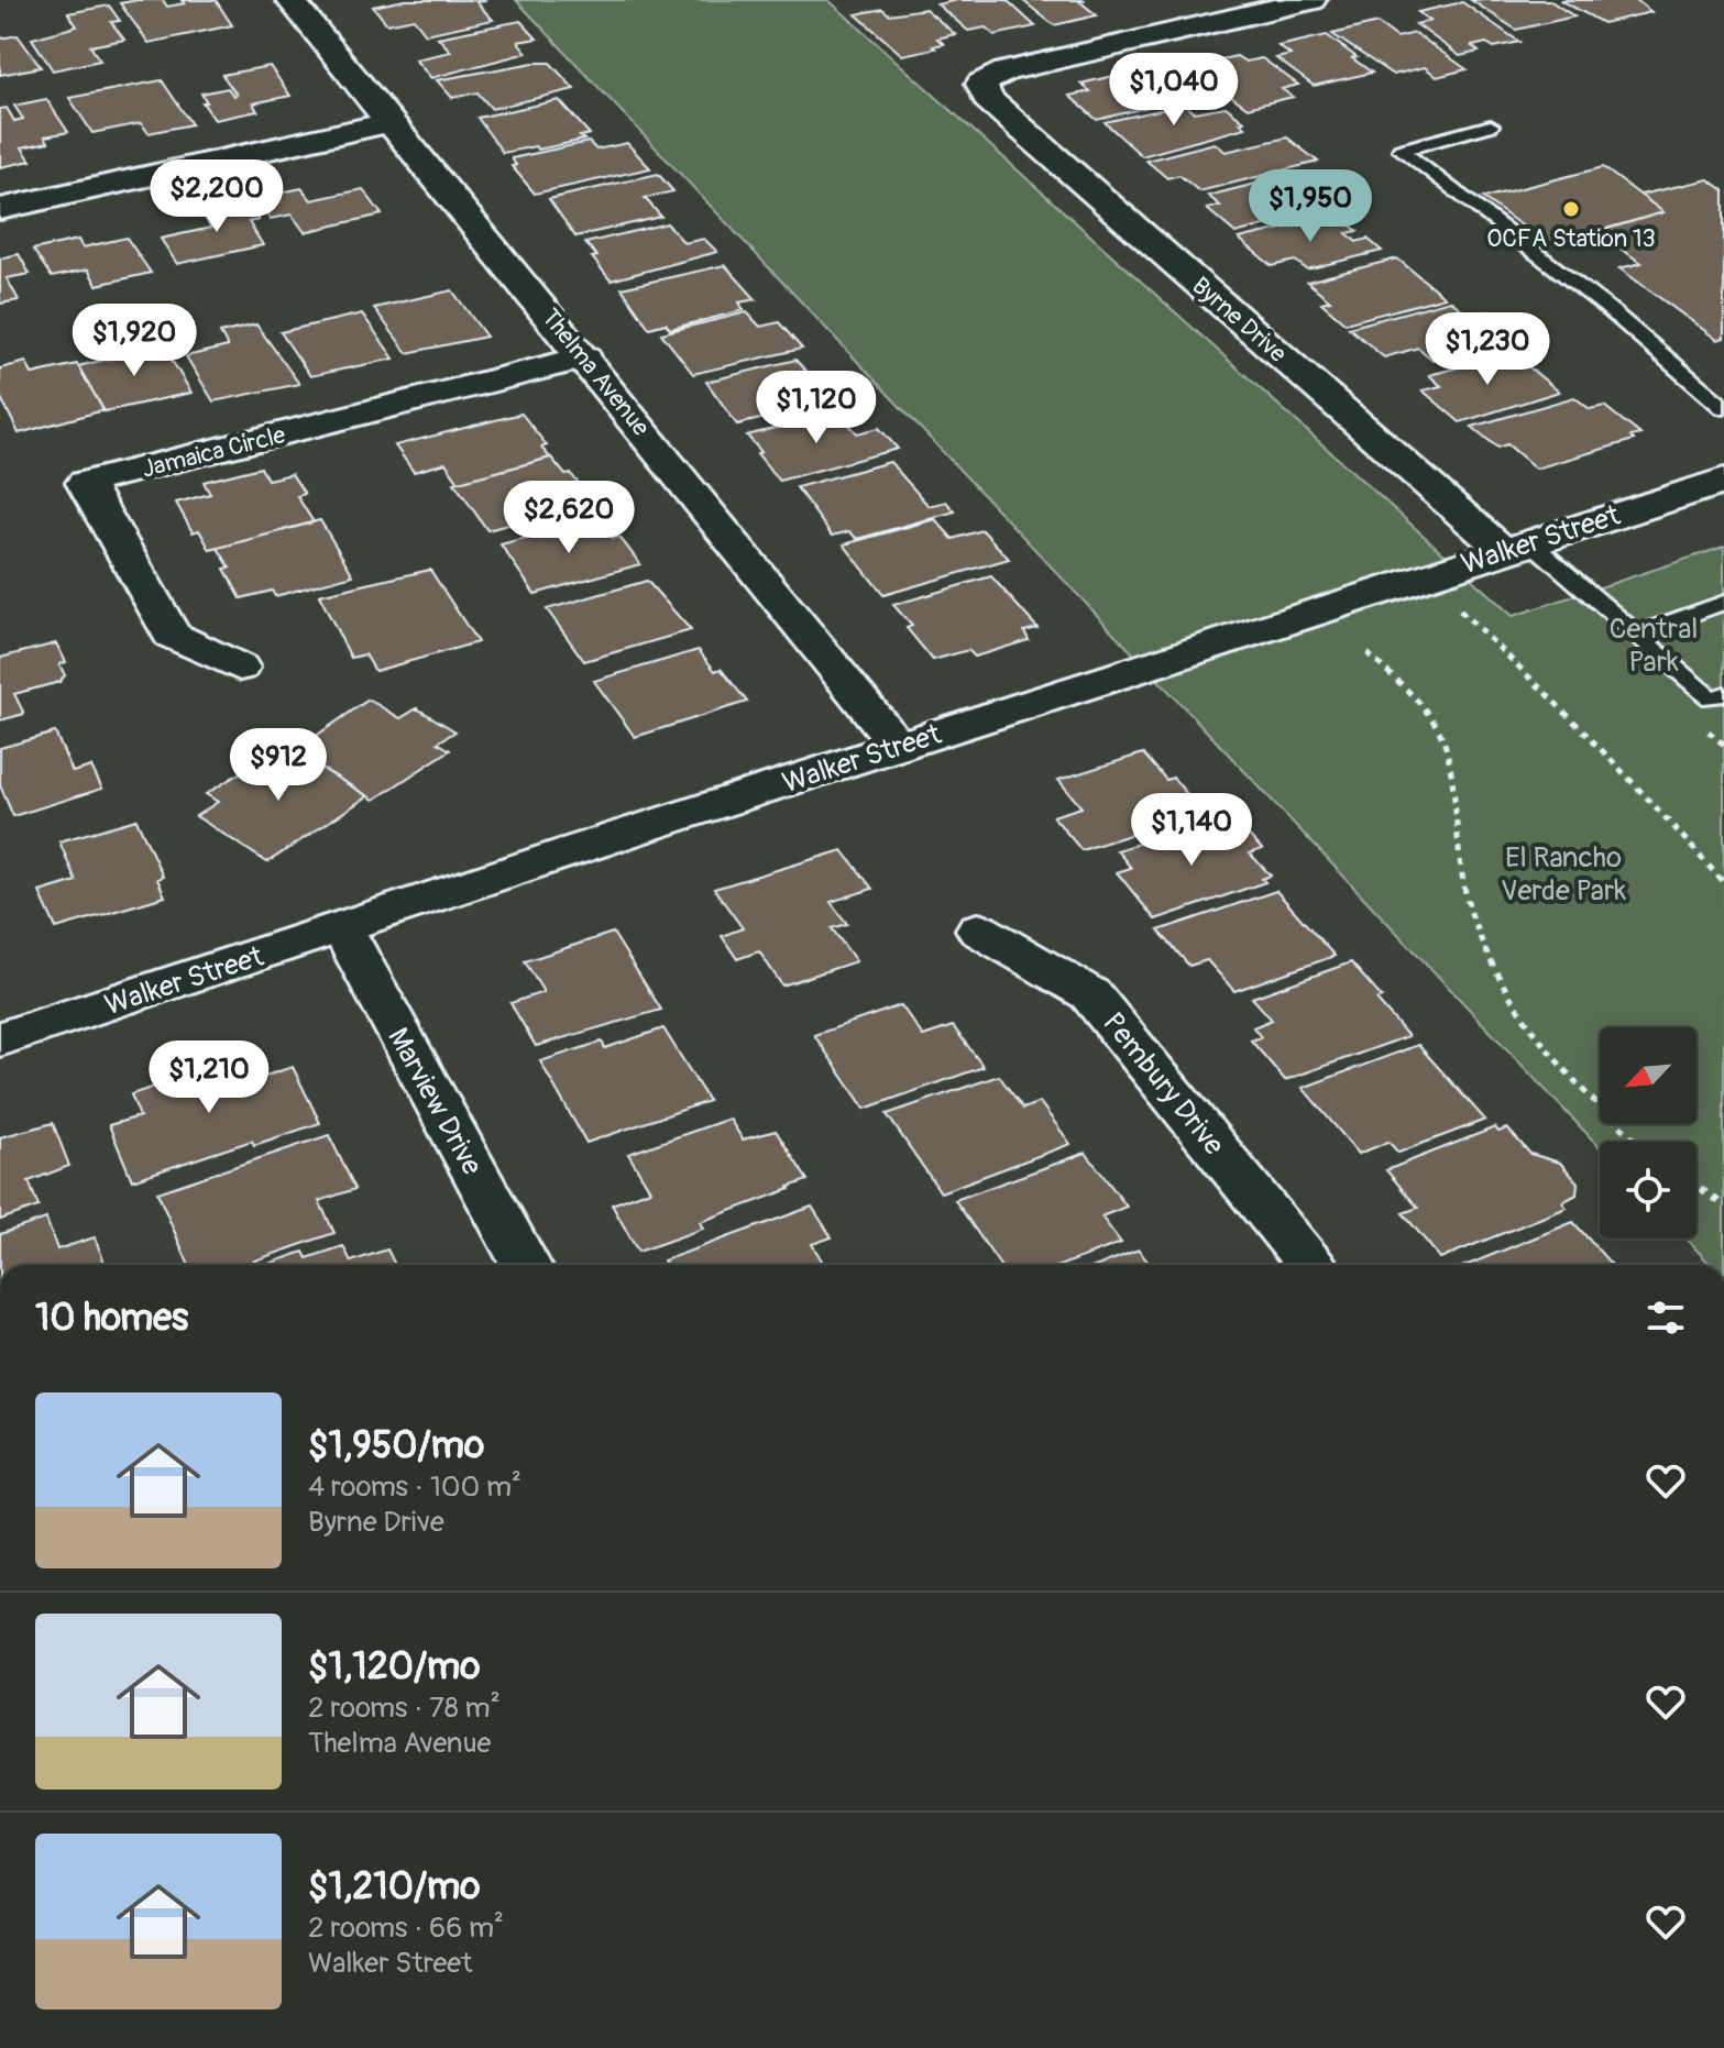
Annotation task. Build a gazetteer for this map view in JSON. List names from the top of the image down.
{
  "streets": {
    "main road": ["Walker Street"],
    "street": [
      "Byrne Drive",
      "Thelma Avenue",
      "Jamaica Circle",
      "Pembury Drive",
      "Marview Drive"
    ]
  },
  "crossings": [
    ["Byrne Drive", "Walker Street"],
    ["Thelma Avenue", "Jamaica Circle"],
    ["Thelma Avenue", "Walker Street"],
    ["Walker Street", "Marview Drive"]
  ],
  "parks": ["Central Park", "El Rancho Verde Park"],
  "places": ["OCFA Station 13"],
  "north": "bottom left",
  "page": {
    "price": [
      "$1,040",
      "$2,200",
      "$1,950",
      "$1,920",
      "$1,230",
      "$1,120",
      "$2,620",
      "$912",
      "$1,140",
      "$1,210"
    ],
    "heading": "10 homes",
    "list": [
      {
        "name": "$1,950/mo",
        "note": "4 rooms · 100 m² · Byrne Drive"
      },
      {
        "name": "$1,120/mo",
        "note": "2 rooms · 78 m² · Thelma Avenue"
      },
      {
        "name": "$1,210/mo",
        "note": "2 rooms · 66 m² · Walker Street"
      }
    ]
  }
}
